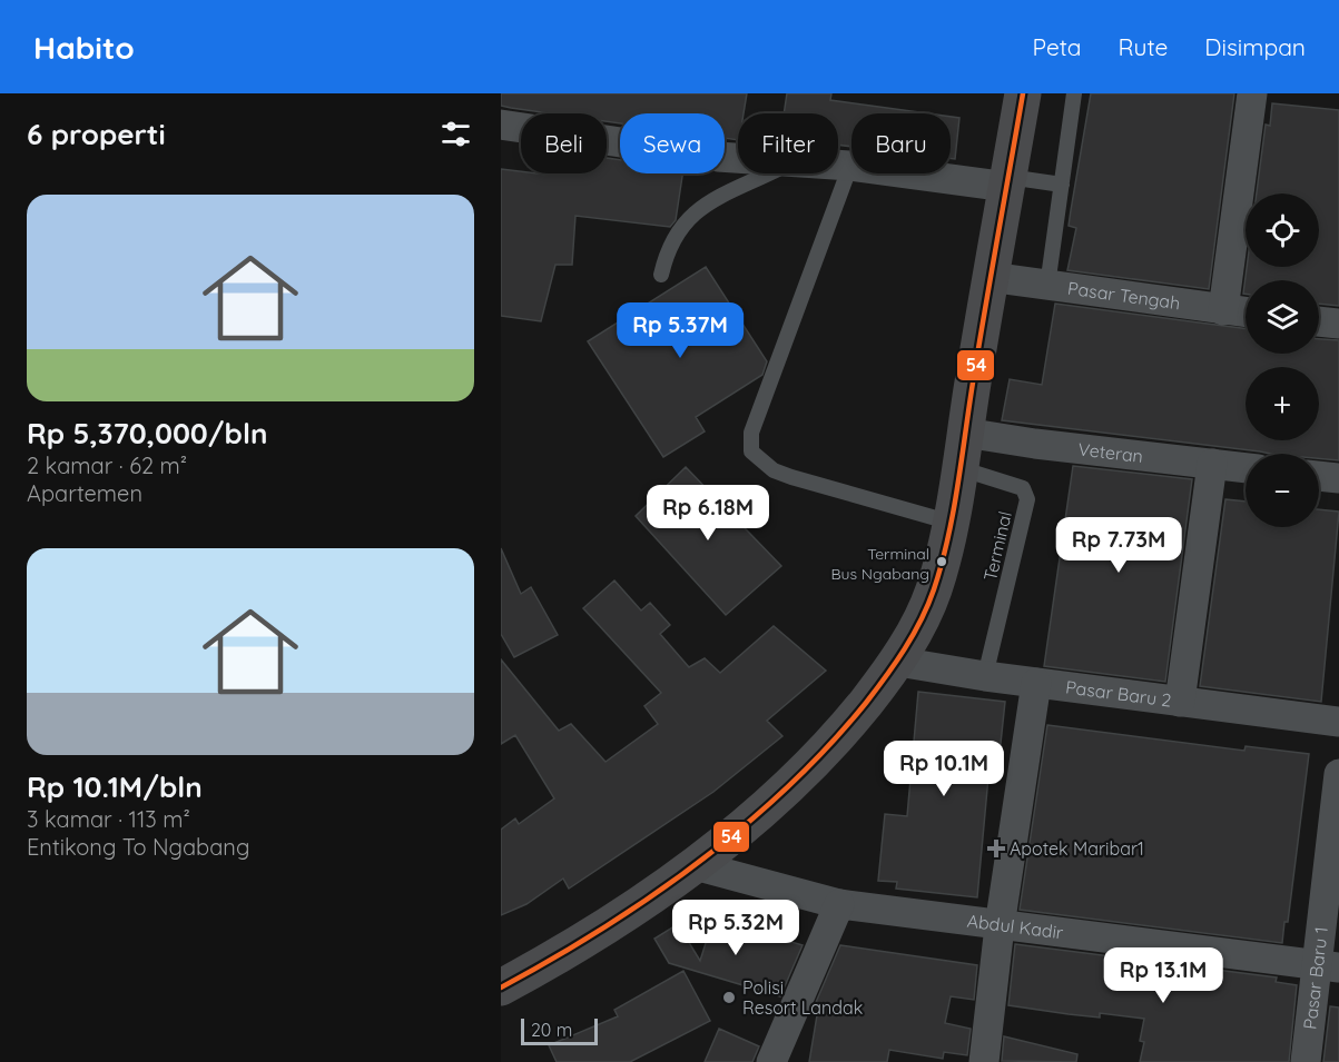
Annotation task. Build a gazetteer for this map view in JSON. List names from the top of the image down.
{
  "streets": {
    "street": [
      "Pasar Tengah",
      "Veteran",
      "Pasar Baru 2",
      "Abdul Kadir",
      "Pasar Baru 1"
    ],
    "lane": ["Terminal"]
  },
  "crossings": [
    ["Terminal", "Pasar Baru 2"],
    ["Abdul Kadir", "Pasar Baru 1"]
  ],
  "places": {
    "other": ["Terminal Bus Ngabang", "Polisi Resort Landak"],
    "health": ["Apotek Maribar1"]
  },
  "lines": ["transit line 54"],
  "scale_bar": "20 m",
  "page": {
    "header": "Habito",
    "nav": ["Peta", "Rute", "Disimpan"],
    "heading": "6 properti",
    "chip": [
      "Beli",
      "Sewa",
      "Filter",
      "Baru"
    ],
    "list": [
      {
        "name": "Rp 5,370,000/bln",
        "note": "2 kamar · 62 m² · Apartemen"
      },
      {
        "name": "Rp 10.1M/bln",
        "note": "3 kamar · 113 m² · Entikong To Ngabang"
      }
    ],
    "map_buttons": ["+", "−"],
    "price": [
      "Rp 5.37M",
      "Rp 6.18M",
      "Rp 7.73M",
      "Rp 10.1M",
      "Rp 5.32M",
      "Rp 13.1M"
    ],
    "scale": "20 m"
  }
}
